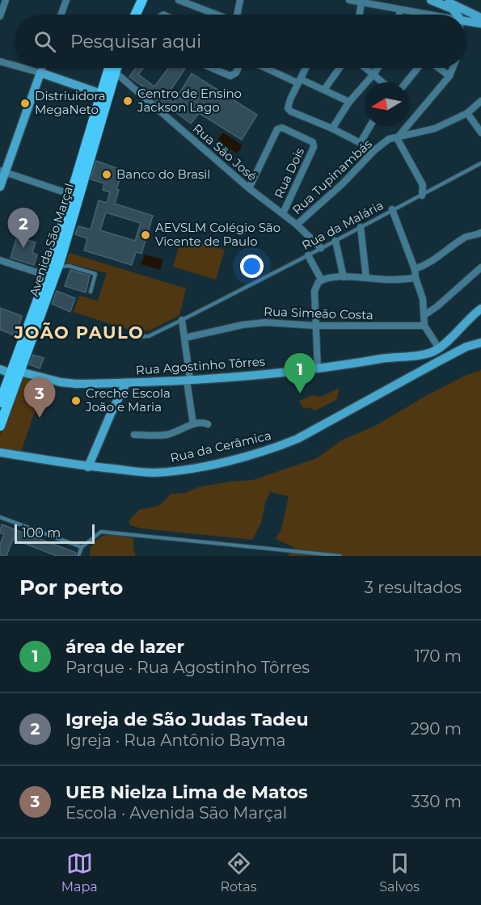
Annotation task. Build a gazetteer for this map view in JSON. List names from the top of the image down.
{
  "streets": {
    "main road": ["Avenida São Marçal"],
    "street": [
      "Rua São José",
      "Rua Dois",
      "Rua Tupinambás",
      "Rua Simeão Costa",
      "Rua Agostinho Tôrres",
      "Rua da Cerâmica"
    ],
    "lane": ["Rua da Malária"]
  },
  "crossings": [
    ["Rua São José", "Rua Dois"],
    ["Rua São José", "Rua Tupinambás"],
    ["Rua São José", "Rua da Malária"],
    ["Rua São José", "Avenida São Marçal"],
    ["Avenida São Marçal", "Rua Agostinho Tôrres"]
  ],
  "districts": ["JOÃO PAULO"],
  "places": [
    "Centro de Ensino Jackson Lago",
    "Distriuidora MegaNeto",
    "Banco do Brasil",
    "AEVSLM Colégio São Vicente de Paulo",
    "Creche Escola João e Maria"
  ],
  "scale_bar": "100 m",
  "north": "left",
  "page": {
    "search": "Pesquisar aqui",
    "pins": ["2", "1", "3"],
    "scale": "100 m",
    "heading": ["Por perto", "3 resultados"],
    "list": [
      {
        "mark": "1",
        "name": "área de lazer",
        "note": "Parque · Rua Agostinho Tôrres",
        "value": "170 m"
      },
      {
        "mark": "2",
        "name": "Igreja de São Judas Tadeu",
        "note": "Igreja · Rua Antônio Bayma",
        "value": "290 m"
      },
      {
        "mark": "3",
        "name": "UEB Nielza Lima de Matos",
        "note": "Escola · Avenida São Marçal",
        "value": "330 m"
      }
    ],
    "nav": ["Mapa", "Rotas", "Salvos"]
  }
}
